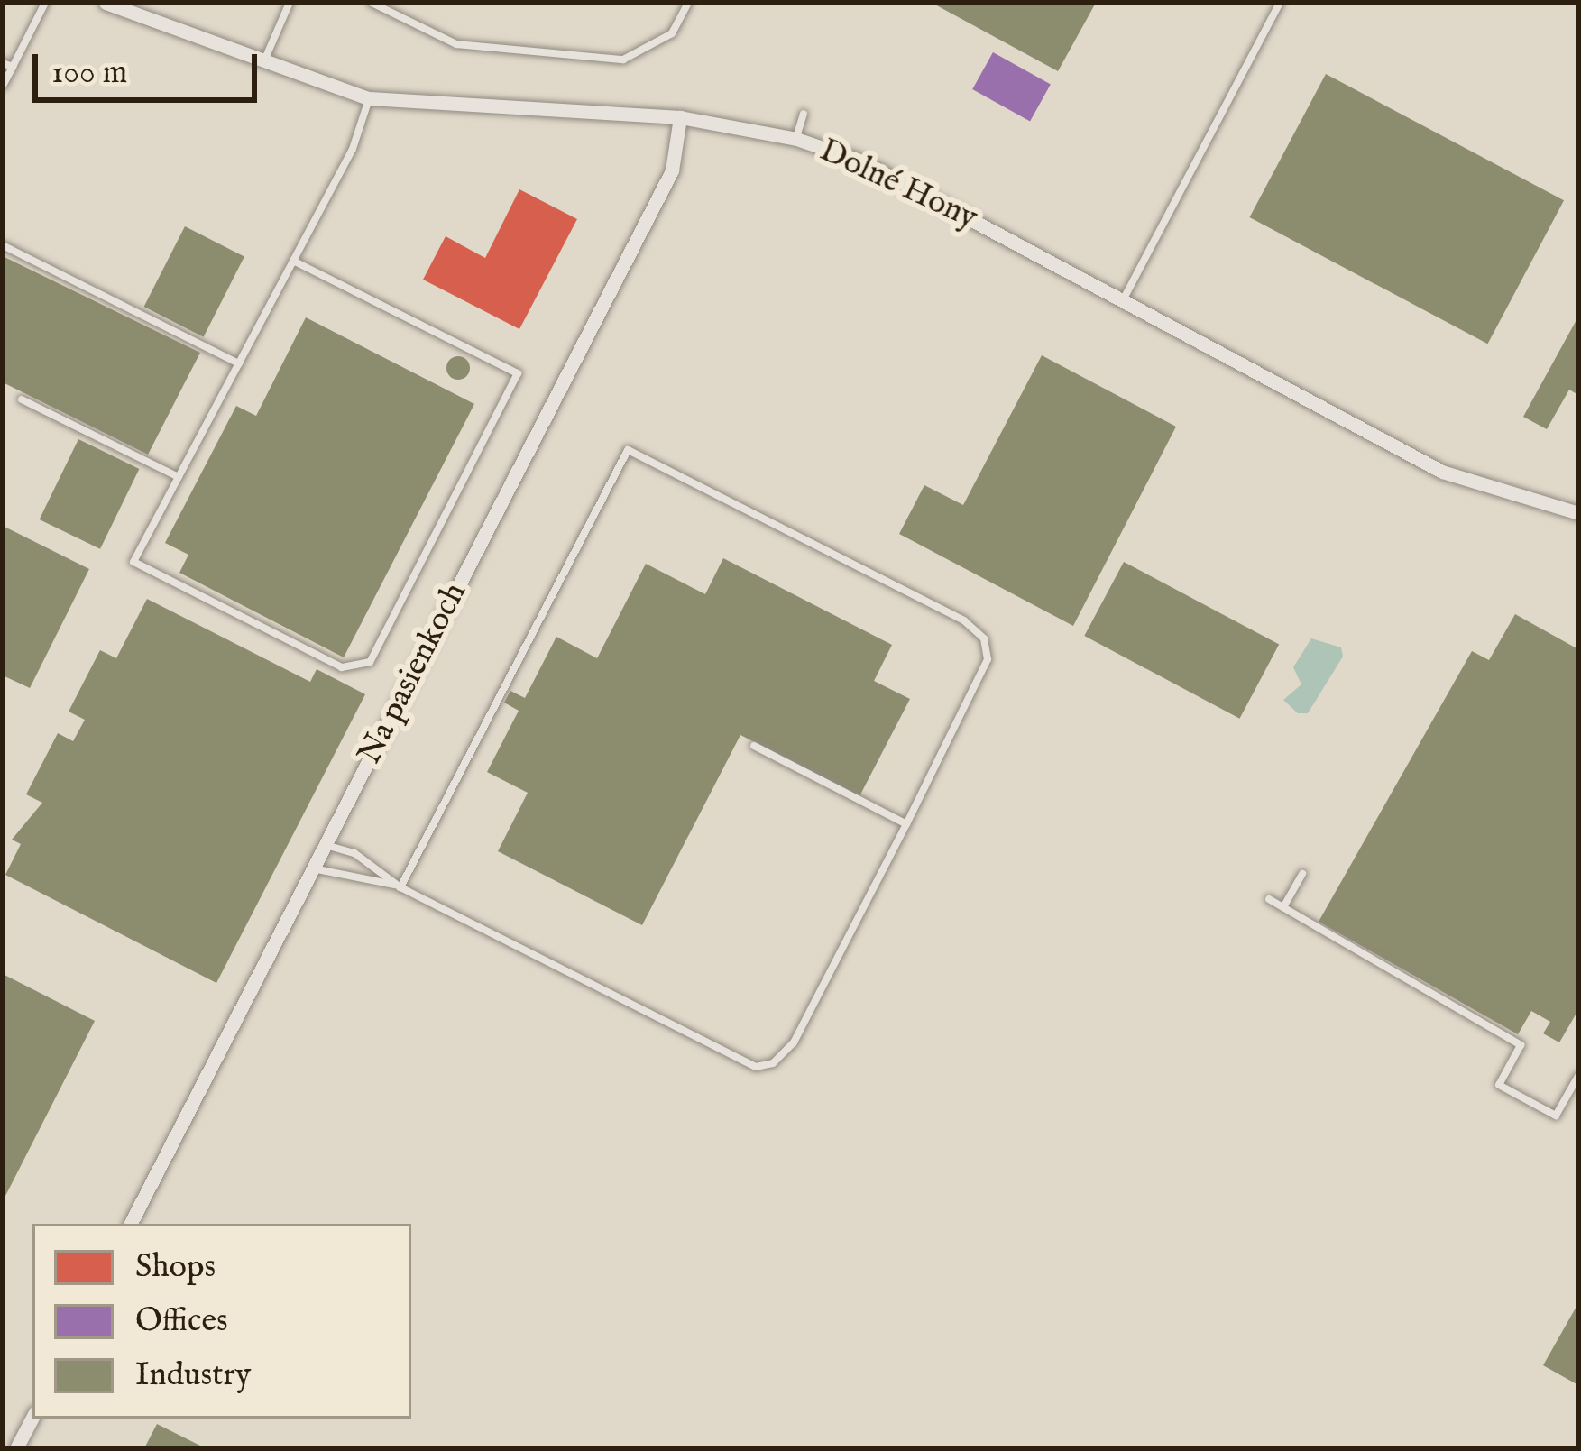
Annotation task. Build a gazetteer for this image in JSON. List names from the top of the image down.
{
  "streets": {
    "street": ["Dolné Hony", "Na pasienkoch"]
  },
  "crossings": [
    ["Dolné Hony", "Na pasienkoch"]
  ],
  "legend": ["Shops", "Offices", "Industry"],
  "scale_bar": "100 m"
}
